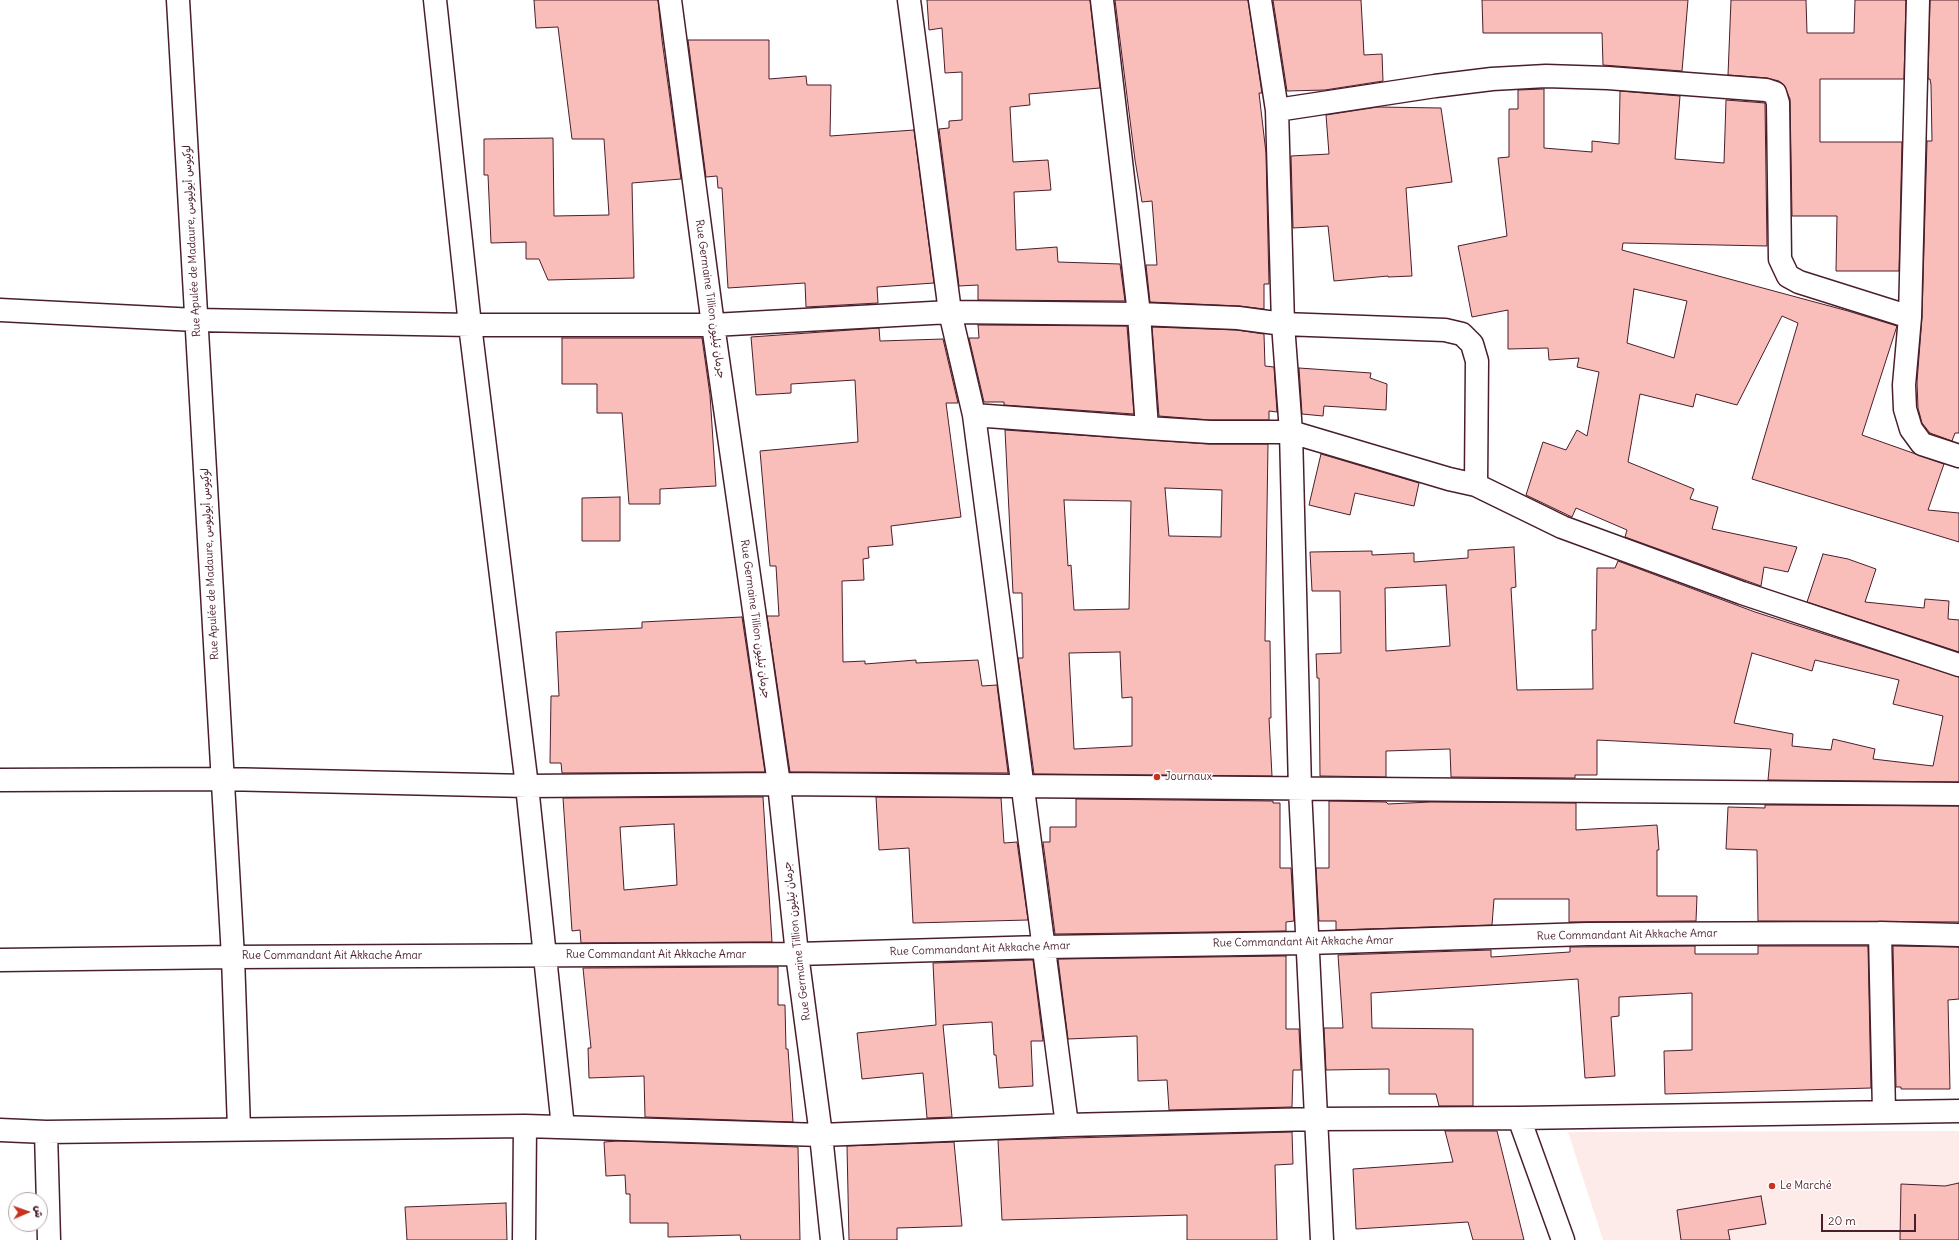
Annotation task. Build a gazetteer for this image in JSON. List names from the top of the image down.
{
  "streets": {
    "street": ["Rue Apulée de Madaure, لوكيوس أبوليوس", "Rue Germaine Tillion جرمان تيليون", "Rue Commandant Ait Akkache Amar"]
  },
  "crossings": [
    ["Rue Apulée de Madaure, لوكيوس أبوليوس", "Rue Commandant Ait Akkache Amar"],
    ["Rue Germaine Tillion جرمان تيليون", "Rue Commandant Ait Akkache Amar"]
  ],
  "places": ["Journaux", "Le Marché"],
  "scale_bar": "20 m",
  "north": "right"
}
